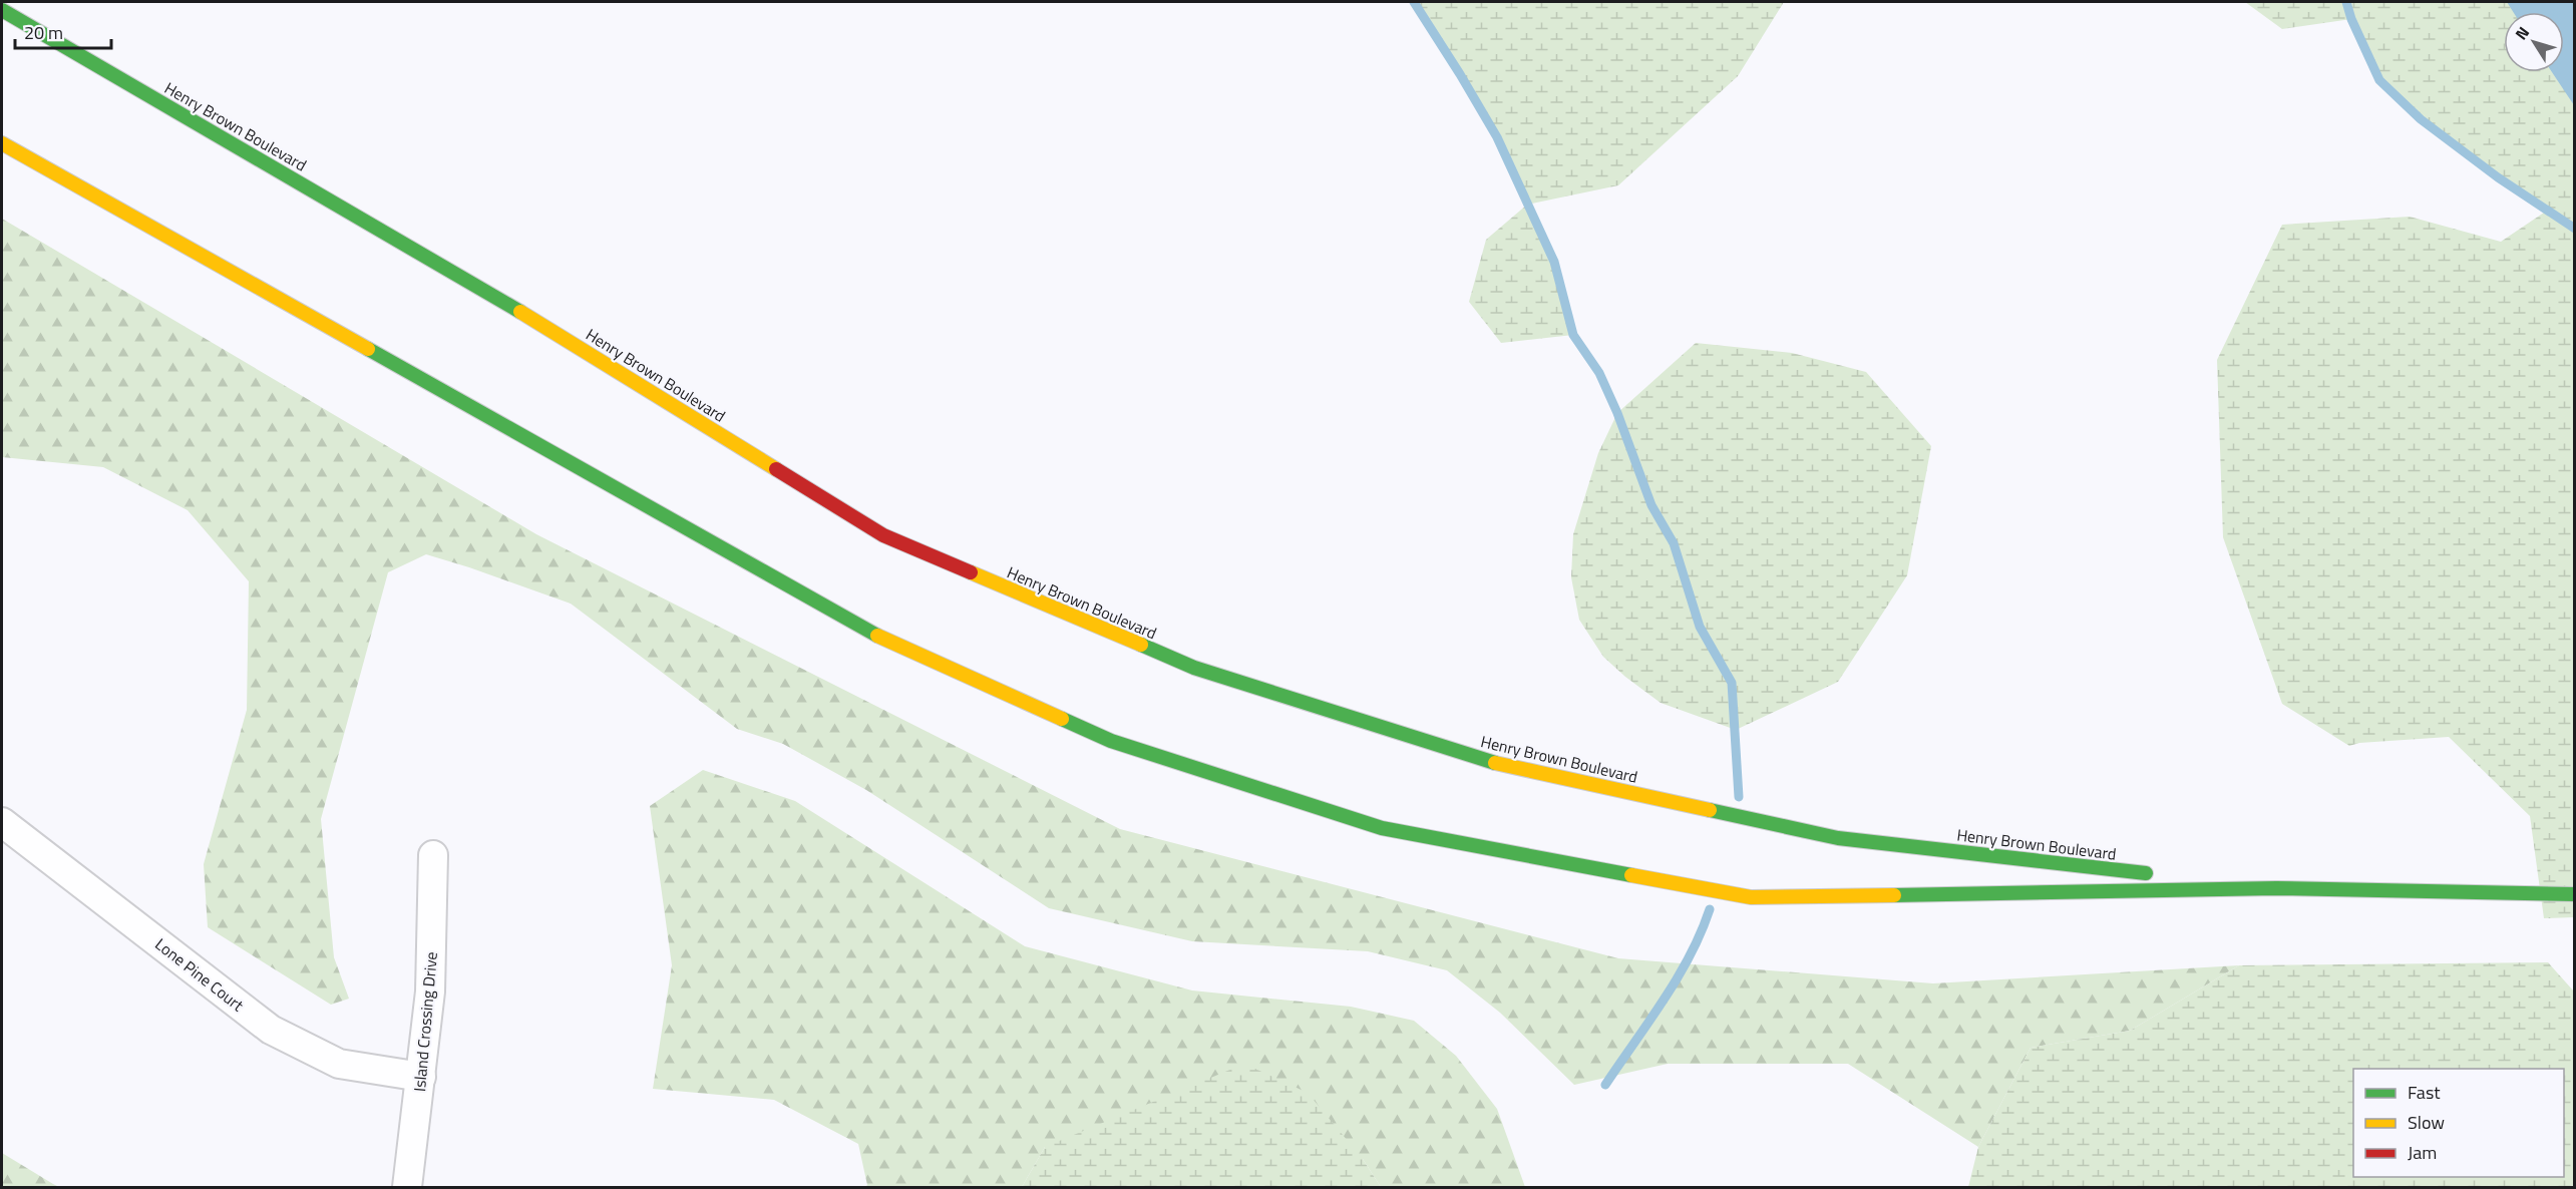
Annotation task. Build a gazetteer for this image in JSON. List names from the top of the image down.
{
  "streets": {
    "main road": ["Henry Brown Boulevard"],
    "street": ["Lone Pine Court", "Island Crossing Drive"]
  },
  "crossings": [
    ["Lone Pine Court", "Island Crossing Drive"]
  ],
  "legend": ["Fast", "Slow", "Jam"],
  "scale_bar": "20 m",
  "north": "top left"
}
